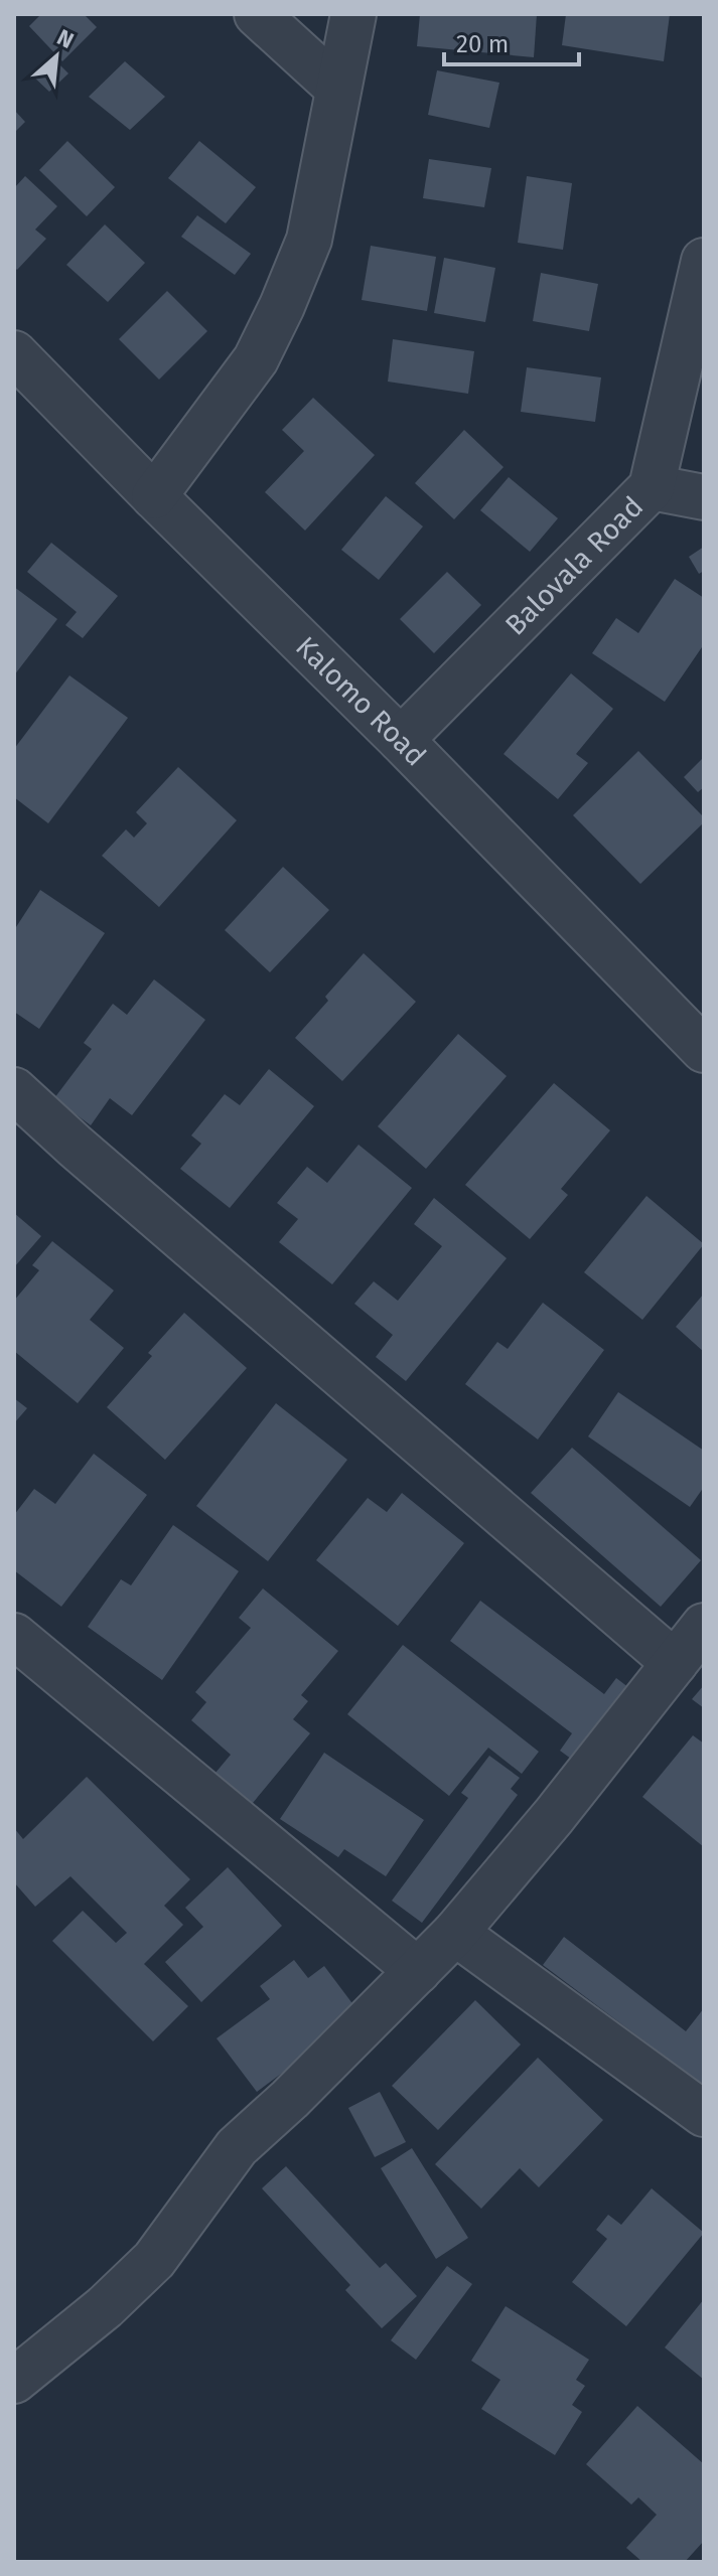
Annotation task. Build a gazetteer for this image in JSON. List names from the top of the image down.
{
  "streets": {
    "street": ["Balovala Road", "Kalomo Road"]
  },
  "crossings": [
    ["Balovala Road", "Kalomo Road"]
  ],
  "scale_bar": "20 m",
  "north": "top right"
}
